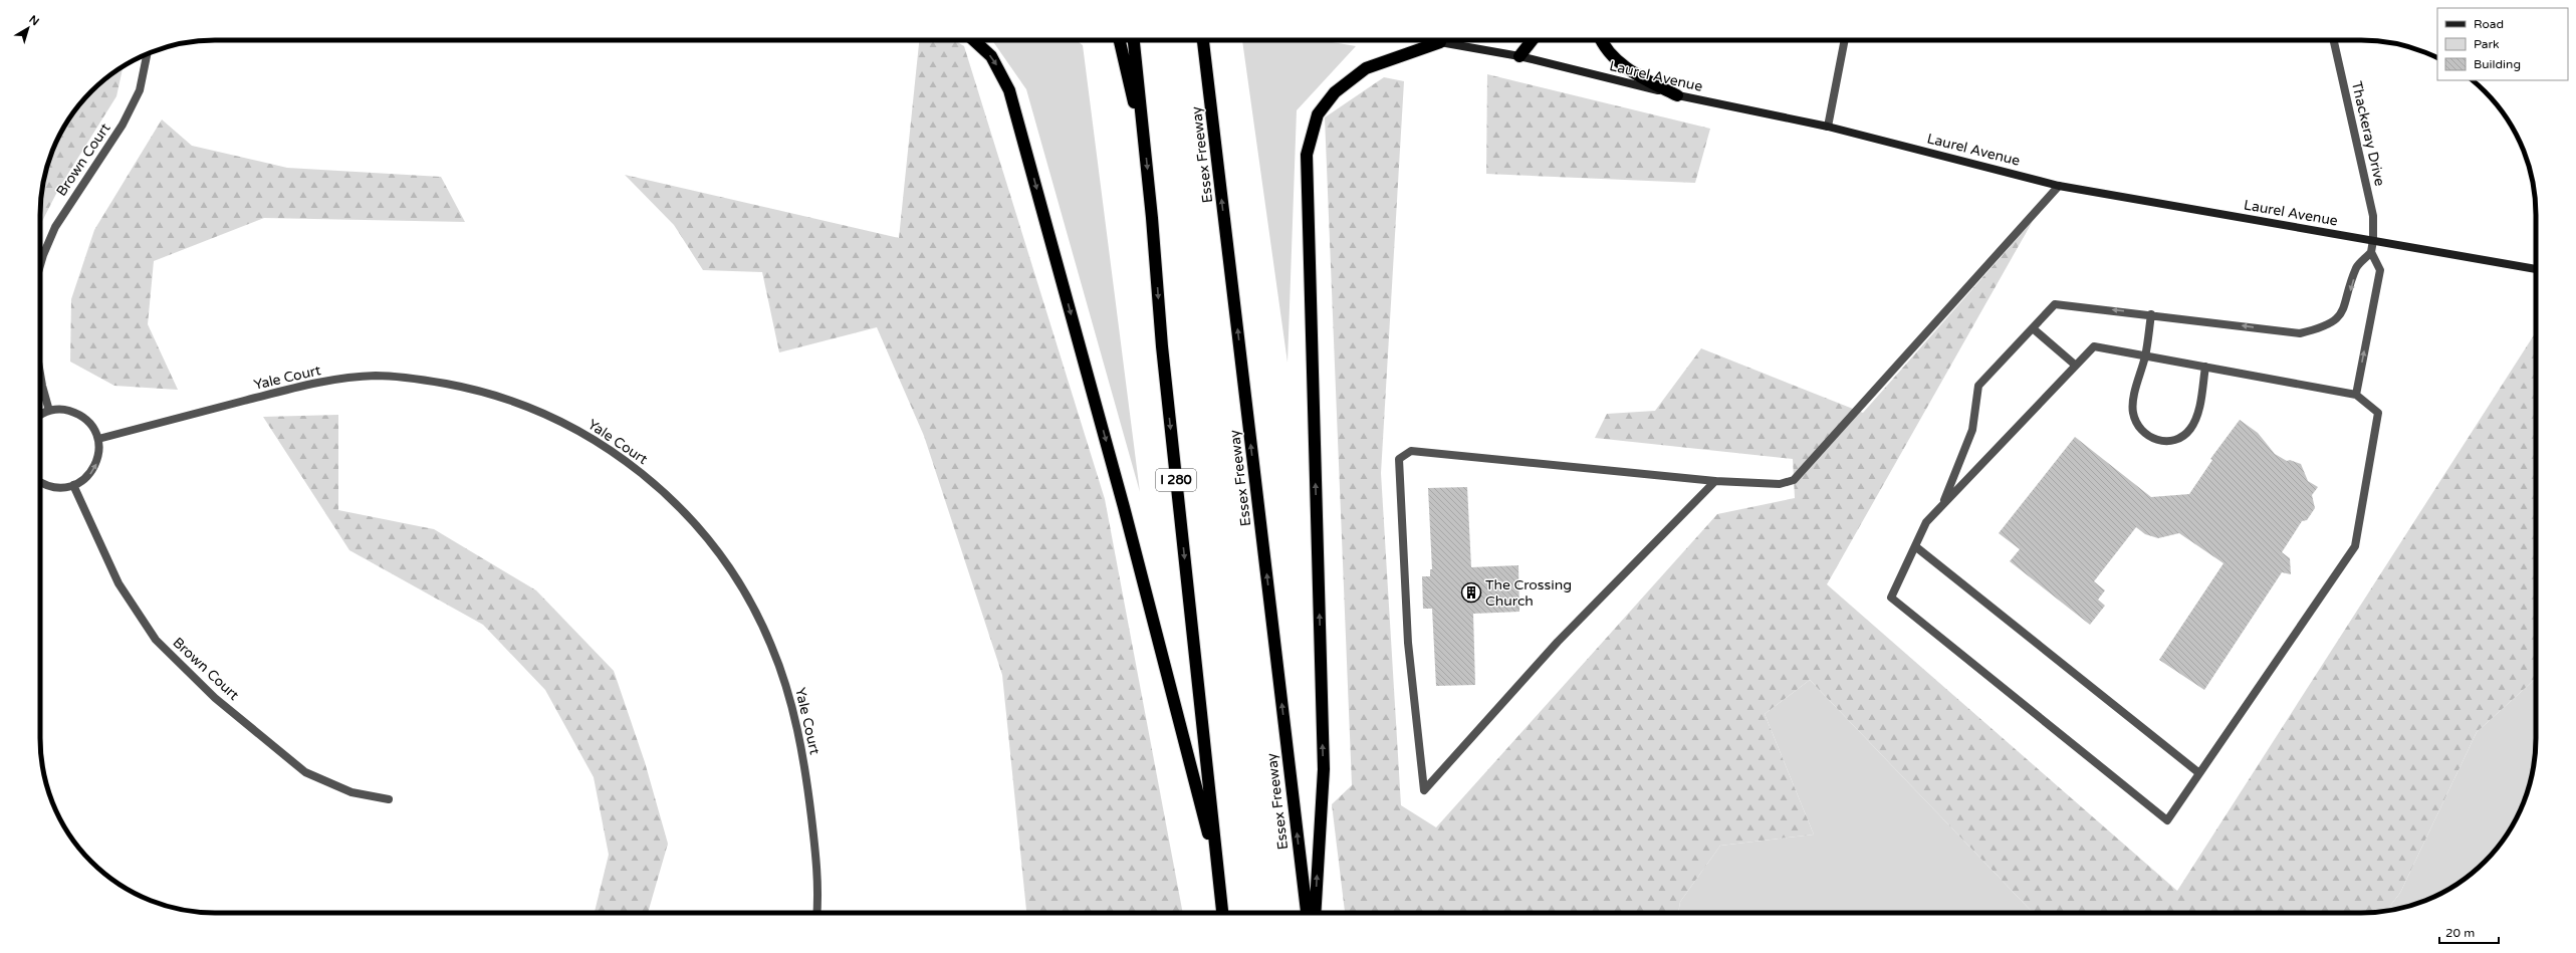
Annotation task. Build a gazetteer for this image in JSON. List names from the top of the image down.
{
  "streets": {
    "highway": ["Essex Freeway", "I 280"],
    "main road": ["Laurel Avenue"],
    "street": ["Thackeray Drive", "Brown Court", "Yale Court"]
  },
  "crossings": [
    ["Laurel Avenue", "Thackeray Drive"]
  ],
  "places": {
    "building": ["The Crossing Church"]
  },
  "legend": ["Road", "Park", "Building"],
  "scale_bar": "20 m",
  "north": "top right"
}
